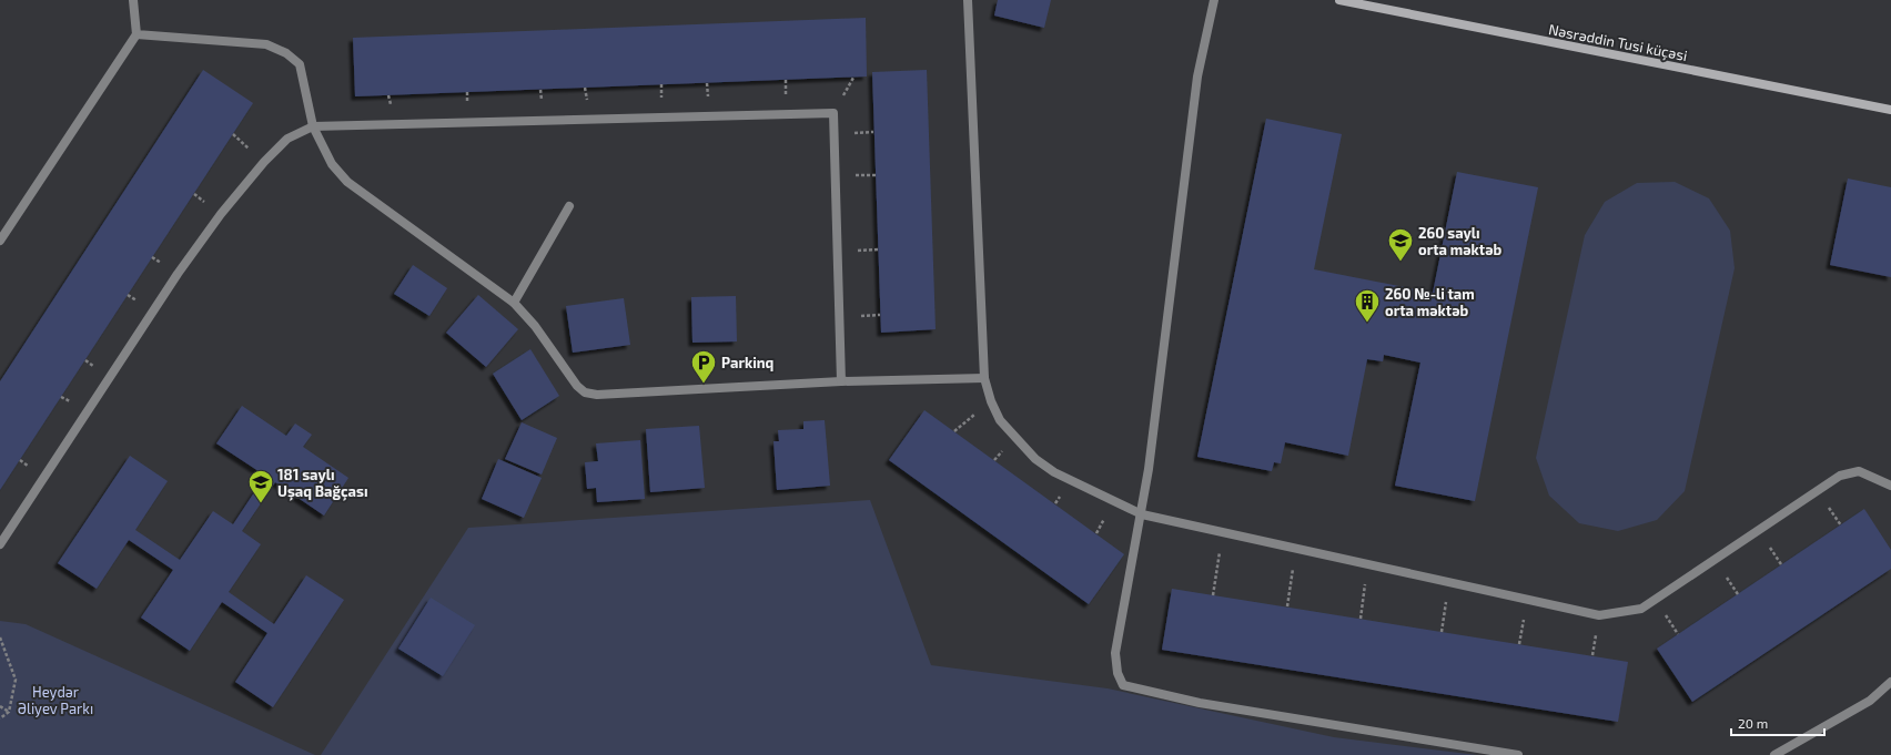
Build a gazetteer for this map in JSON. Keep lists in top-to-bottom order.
{
  "streets": {
    "main road": ["Nəsrəddin Tusi küçəsi"]
  },
  "parks": ["Heydər Əliyev Parkı"],
  "places": {
    "school or university": ["260 saylı orta məktəb", "181 saylı Uşaq Bağçası"],
    "building": ["260 №-li tam orta məktəb"],
    "parking": ["Parkinq"]
  },
  "scale_bar": "20 m"
}
